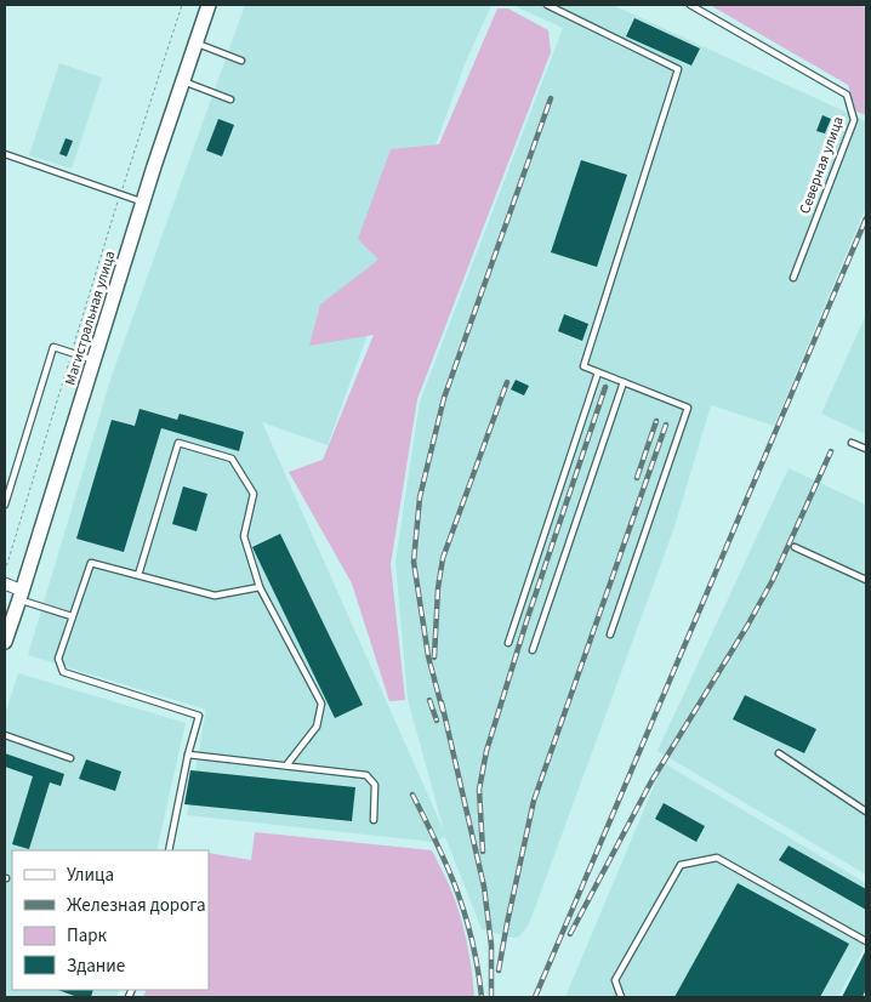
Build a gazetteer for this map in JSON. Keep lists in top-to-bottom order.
{
  "streets": {
    "street": ["Магистральная улица"],
    "lane": ["Северная улица"]
  },
  "legend": [
    "Улица",
    "Железная дорога",
    "Парк",
    "Здание"
  ]
}
